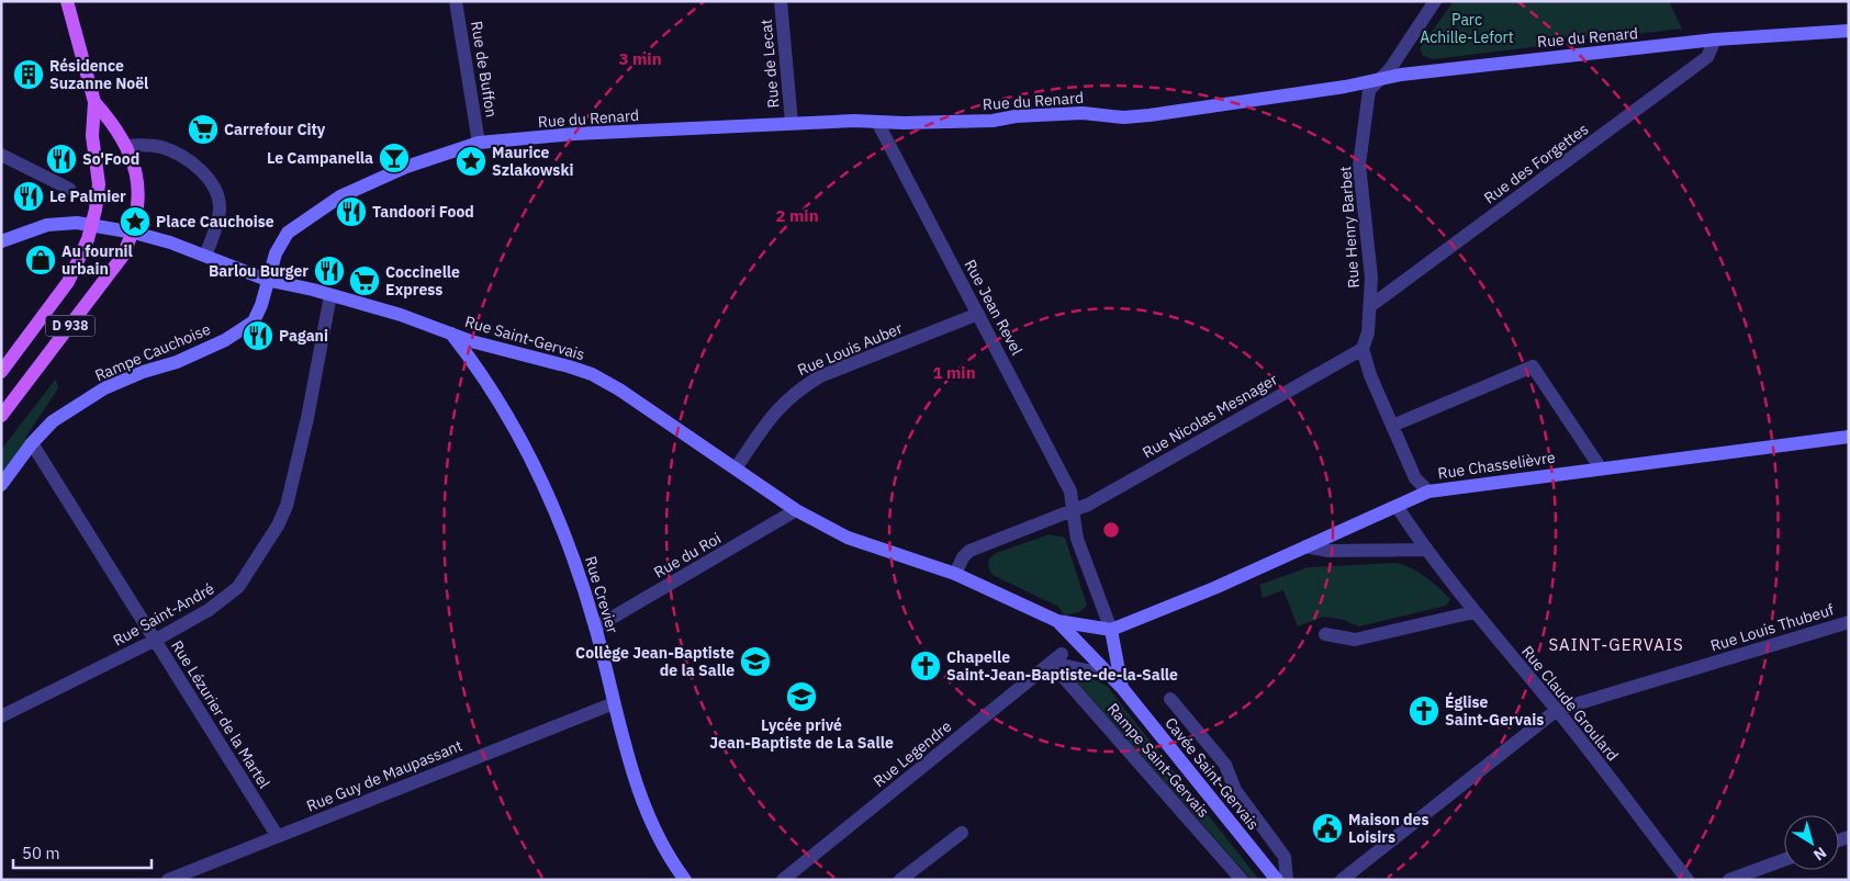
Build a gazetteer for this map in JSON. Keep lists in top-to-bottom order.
{
  "streets": {
    "main road": ["D 938"],
    "street": [
      "Rue du Renard",
      "Rue de Lecat",
      "Rue de Buffon",
      "Rue des Forgettes",
      "Rue Henry Barbet",
      "Rue Jean Revel",
      "Rue Saint-Gervais",
      "Rue Louis Auber",
      "Rampe Cauchoise",
      "Rue Nicolas Mesnager",
      "Rue Chasselièvre",
      "Rue du Roi",
      "Rue Crevier",
      "Rue Saint-André",
      "Rue Louis Thubeuf",
      "Rue Claude Groulard",
      "Rue Lézurier de la Martel",
      "Rue Legendre",
      "Rampe Saint-Gervais",
      "Cavée Saint-Gervais",
      "Rue Guy de Maupassant"
    ]
  },
  "crossings": [
    ["Rue du Renard", "Rue de Lecat"],
    ["Rue du Renard", "Rue de Buffon"],
    ["Rue du Renard", "Rue des Forgettes"],
    ["Rue du Renard", "Rue Henry Barbet"],
    ["Rue du Renard", "Rue Jean Revel"],
    ["Rue du Renard", "Rue Saint-Gervais"],
    ["Rue du Renard", "Rampe Cauchoise"],
    ["Rue des Forgettes", "Rue Henry Barbet"],
    ["Rue Henry Barbet", "Rue Nicolas Mesnager"],
    ["Rue Henry Barbet", "Rue Chasselièvre"],
    ["Rue Jean Revel", "Rue Louis Auber"],
    ["Rue Jean Revel", "Rue Nicolas Mesnager"],
    ["Rue Jean Revel", "Rue Chasselièvre"],
    ["Rue Jean Revel", "Cavée Saint-Gervais"],
    ["D 938", "Rue Saint-Gervais"],
    ["Rue Saint-Gervais", "Rue Louis Auber"],
    ["Rue Saint-Gervais", "Rampe Cauchoise"],
    ["Rue Saint-Gervais", "Rue Nicolas Mesnager"],
    ["Rue Saint-Gervais", "Rue du Roi"],
    ["Rue Saint-Gervais", "Rue Crevier"],
    ["Rue Saint-Gervais", "Rue Saint-André"],
    ["Rue Saint-Gervais", "Cavée Saint-Gervais"],
    ["Rampe Cauchoise", "Rue Lézurier de la Martel"],
    ["Rue Chasselièvre", "Rue Claude Groulard"],
    ["Rue Chasselièvre", "Cavée Saint-Gervais"],
    ["Rue du Roi", "Rue Crevier"],
    ["Rue Crevier", "Rue Guy de Maupassant"],
    ["Rue Saint-André", "Rue Lézurier de la Martel"],
    ["Rue Louis Thubeuf", "Rue Claude Groulard"],
    ["Rue Lézurier de la Martel", "Rue Guy de Maupassant"],
    ["Rue Legendre", "Rampe Saint-Gervais"]
  ],
  "districts": ["SAINT-GERVAIS"],
  "parks": ["Parc Achille-Lefort"],
  "places": {
    "building": ["Résidence Suzanne Noël"],
    "supermarket": ["Carrefour City", "Coccinelle Express"],
    "bar": ["Le Campanella"],
    "restaurant": [
      "So'Food",
      "Le Palmier",
      "Tandoori Food",
      "Barlou Burger",
      "Pagani"
    ],
    "place": ["Maurice Szlakowski", "Place Cauchoise"],
    "shop": ["Au fournil urbain"],
    "school or university": ["Collège Jean-Baptiste de la Salle", "Lycée privé Jean-Baptiste de La Salle"],
    "church": ["Chapelle Saint-Jean-Baptiste-de-la-Salle", "Église Saint-Gervais"],
    "public building": ["Maison des Loisirs"]
  },
  "scale_bar": "50 m",
  "north": "bottom right",
  "rings": ["3 min", "2 min", "1 min"]
}
